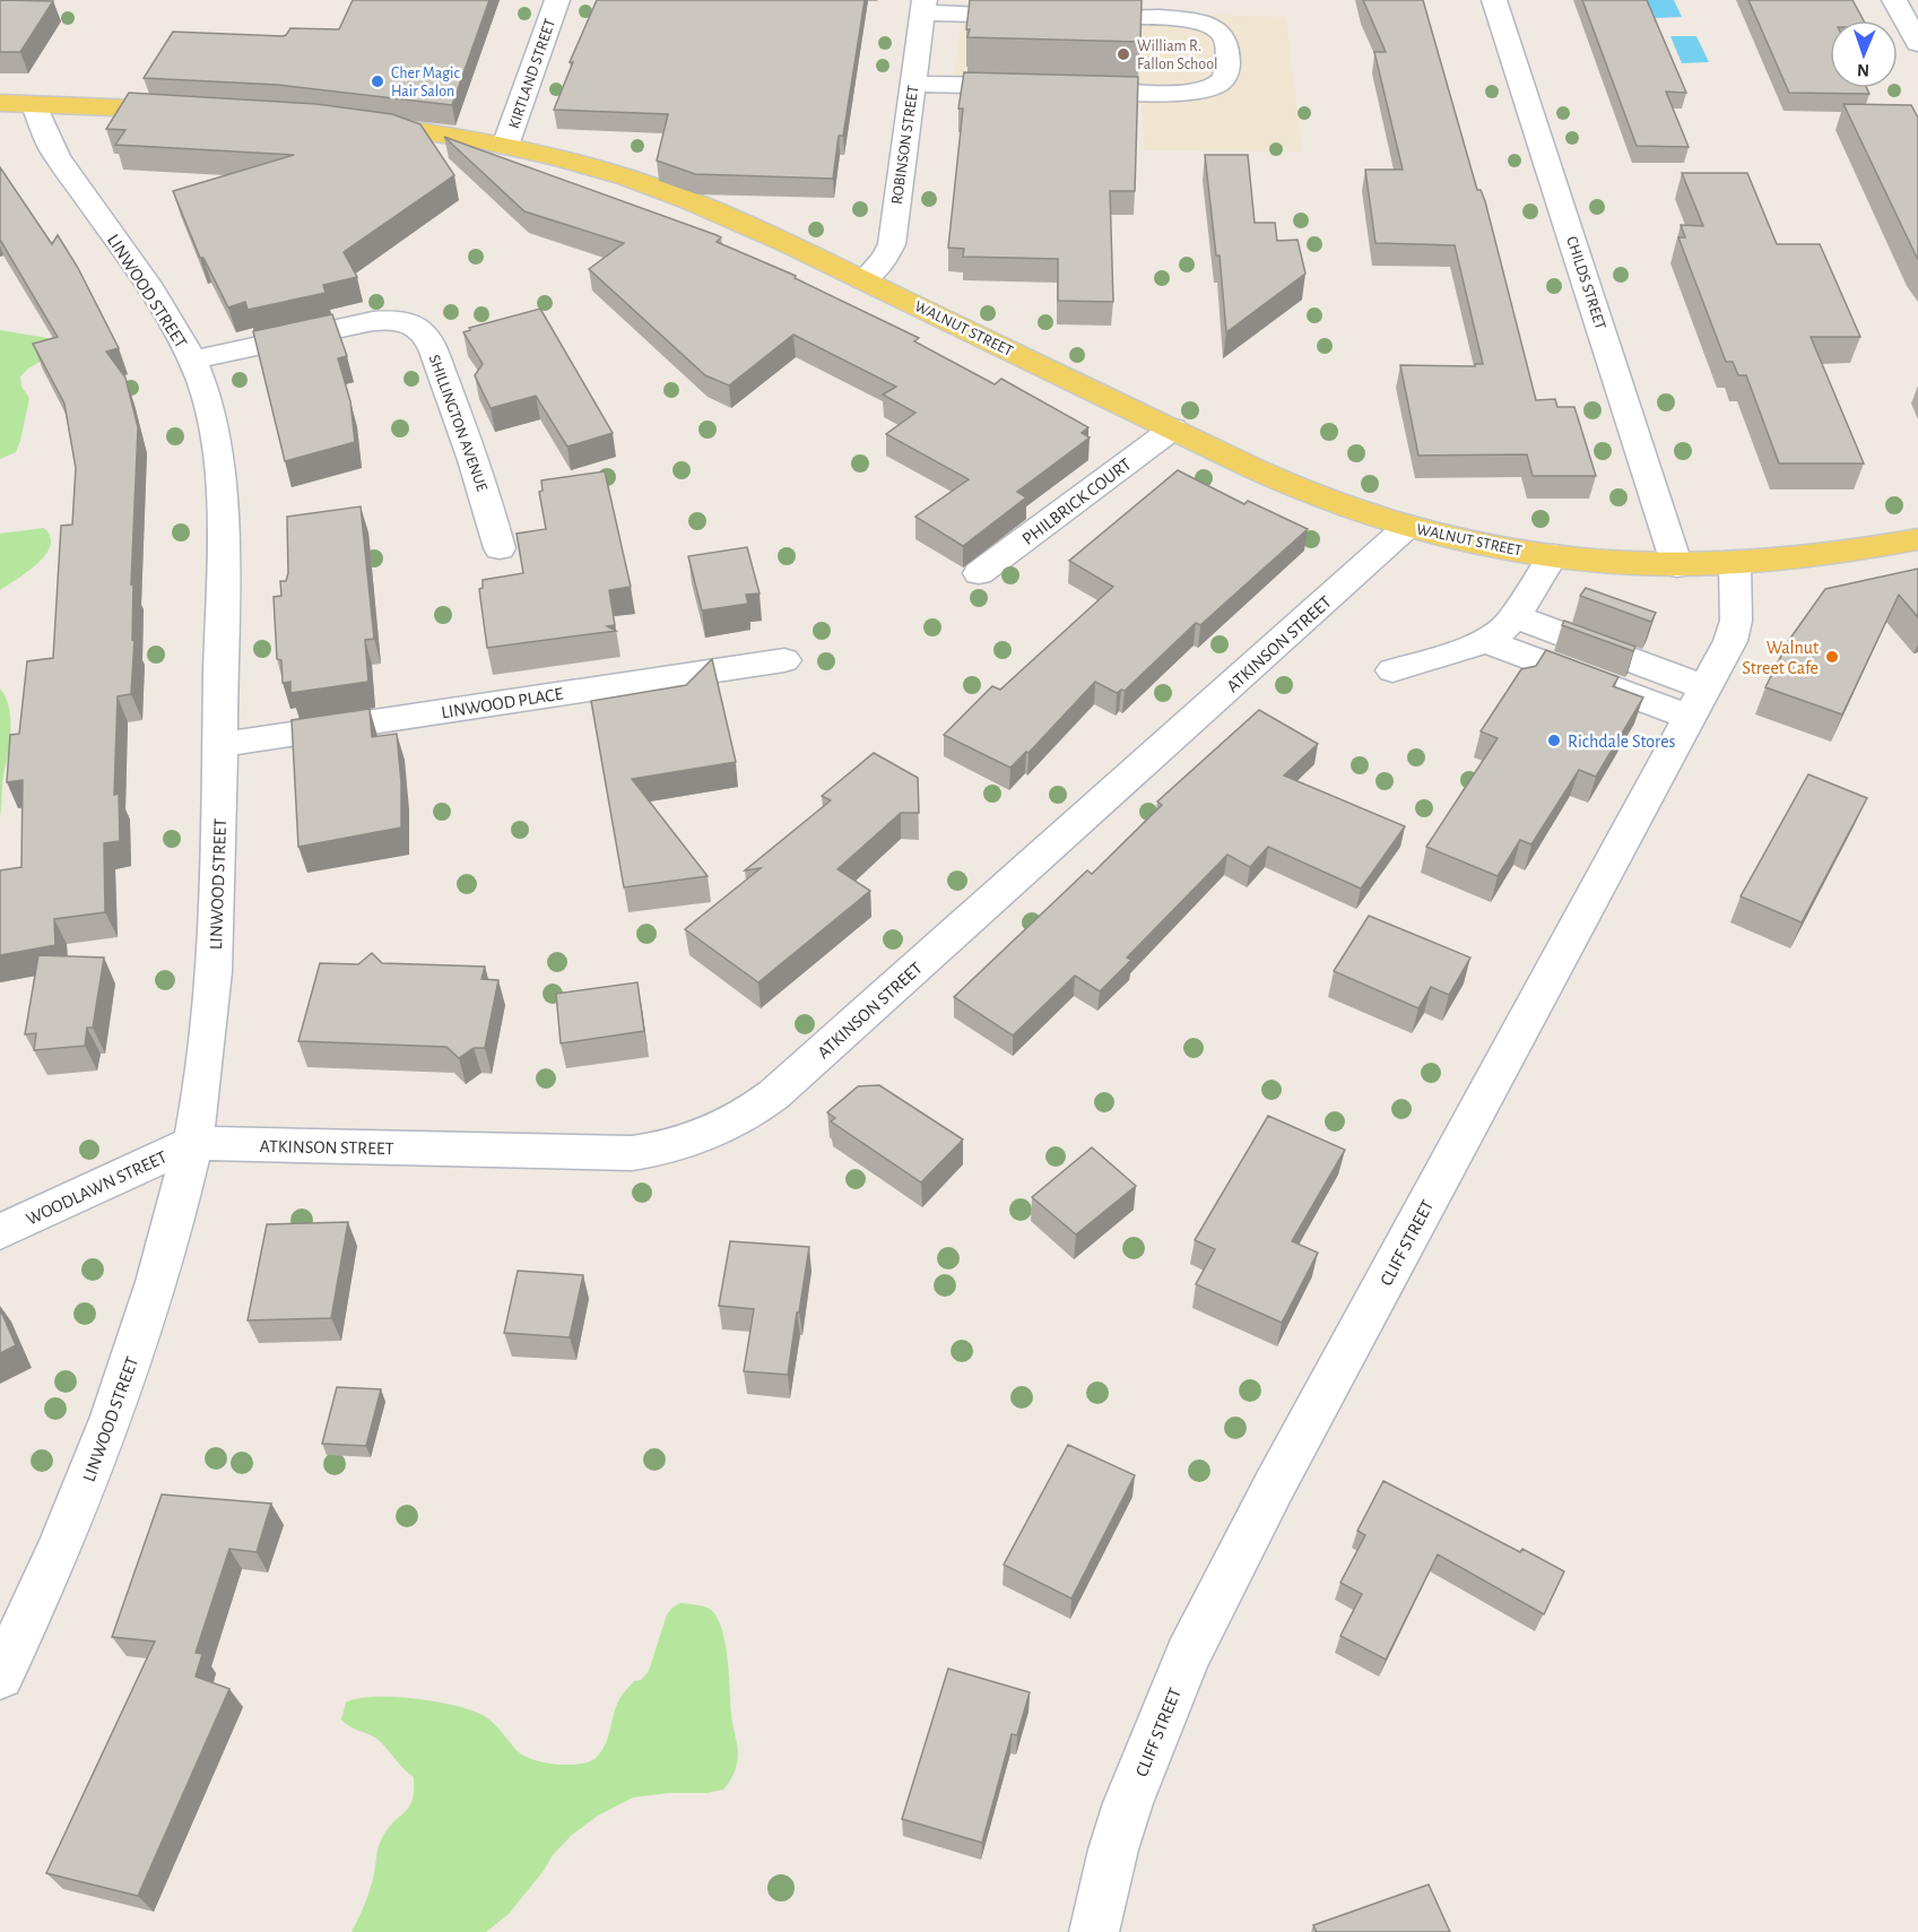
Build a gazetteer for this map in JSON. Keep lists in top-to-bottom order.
{
  "streets": {
    "main road": ["WALNUT STREET"],
    "street": [
      "KIRTLAND STREET",
      "ROBINSON STREET",
      "CHILDS STREET",
      "LINWOOD STREET",
      "SHILLINGTON AVENUE",
      "PHILBRICK COURT",
      "ATKINSON STREET",
      "LINWOOD PLACE",
      "WOODLAWN STREET",
      "CLIFF STREET"
    ]
  },
  "crossings": [
    ["KIRTLAND STREET", "WALNUT STREET"],
    ["ROBINSON STREET", "WALNUT STREET"],
    ["CHILDS STREET", "WALNUT STREET"],
    ["LINWOOD STREET", "SHILLINGTON AVENUE"],
    ["LINWOOD STREET", "ATKINSON STREET"],
    ["LINWOOD STREET", "LINWOOD PLACE"],
    ["LINWOOD STREET", "WOODLAWN STREET"],
    ["WALNUT STREET", "PHILBRICK COURT"],
    ["WALNUT STREET", "ATKINSON STREET"],
    ["WALNUT STREET", "CLIFF STREET"],
    ["ATKINSON STREET", "WOODLAWN STREET"]
  ],
  "places": [
    "William R. Fallon School",
    "Cher Magic Hair Salon",
    "Walnut Street Cafe",
    "Richdale Stores"
  ],
  "north": "bottom"
}
